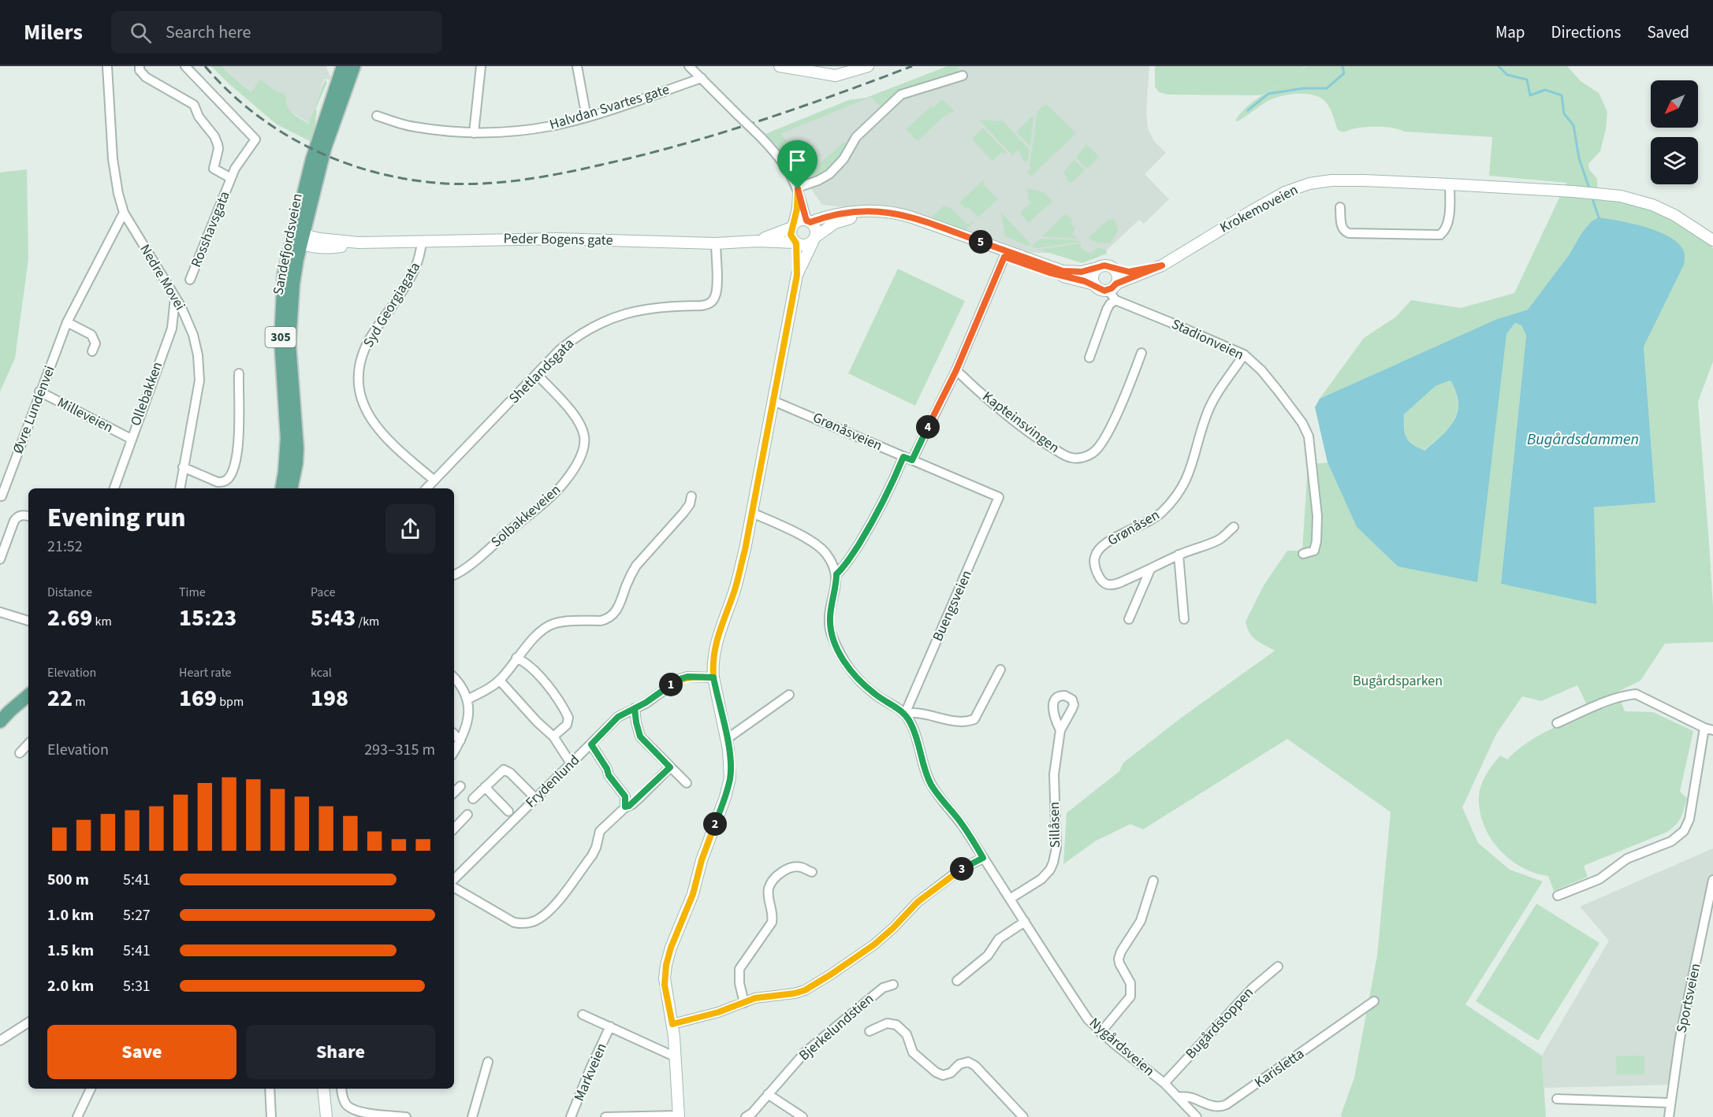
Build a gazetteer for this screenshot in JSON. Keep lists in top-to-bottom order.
{
  "streets": {
    "main road": [
      "Krokemoveien",
      "Peder Bogens gate",
      "Sandefjordsveien",
      "305"
    ],
    "street": [
      "Halvdan Svartes gate",
      "Rosshavsgata",
      "Nedre Movei",
      "Syd Georgiagata",
      "Stadionveien",
      "Shetlandsgata",
      "Ollebakken",
      "Øvre Lundenvei",
      "Milleveien",
      "Kapteinsvingen",
      "Grønåsveien",
      "Solbakkeveien",
      "Grønåsen",
      "Buengsveien",
      "Frydenlund",
      "Sillåsen",
      "Sportsveien",
      "Bugårdstoppen",
      "Bjerkelundstien",
      "Nygårdsveien",
      "Karisletta",
      "Markveien"
    ]
  },
  "crossings": [
    ["Krokemoveien", "Peder Bogens gate"],
    ["Peder Bogens gate", "Sandefjordsveien"],
    ["Peder Bogens gate", "Syd Georgiagata"],
    ["Peder Bogens gate", "Shetlandsgata"],
    ["Nedre Movei", "Ollebakken"],
    ["Nedre Movei", "Øvre Lundenvei"],
    ["Syd Georgiagata", "Shetlandsgata"],
    ["Stadionveien", "Grønåsen"],
    ["Shetlandsgata", "Solbakkeveien"],
    ["Ollebakken", "Milleveien"],
    ["Øvre Lundenvei", "Milleveien"],
    ["Grønåsveien", "Buengsveien"],
    ["Buengsveien", "Nygårdsveien"],
    ["Sillåsen", "Nygårdsveien"],
    ["Bugårdstoppen", "Nygårdsveien"],
    ["Nygårdsveien", "Karisletta"]
  ],
  "water": ["Bugårdsdammen"],
  "parks": ["Bugårdsparken"],
  "north": "bottom left",
  "page": {
    "header": "Milers",
    "search": "Search here",
    "nav": ["Map", "Directions", "Saved"],
    "pins": [
      "5",
      "4",
      "1",
      "2",
      "3"
    ],
    "heading": ["Evening run", "21:52"],
    "stats": [
      ["Distance", "2.69 km"],
      ["Time", "15:23"],
      ["Pace", "5:43 /km"],
      ["Elevation", "22 m"],
      ["Heart rate", "169 bpm"],
      ["kcal", "198"]
    ],
    "chart": ["Elevation", "293–315 m"],
    "list": [
      {
        "name": "500 m",
        "note": "5:41"
      },
      {
        "name": "1.0 km",
        "note": "5:27"
      },
      {
        "name": "1.5 km",
        "note": "5:41"
      },
      {
        "name": "2.0 km",
        "note": "5:31"
      }
    ],
    "buttons": ["Save", "Share"]
  }
}
